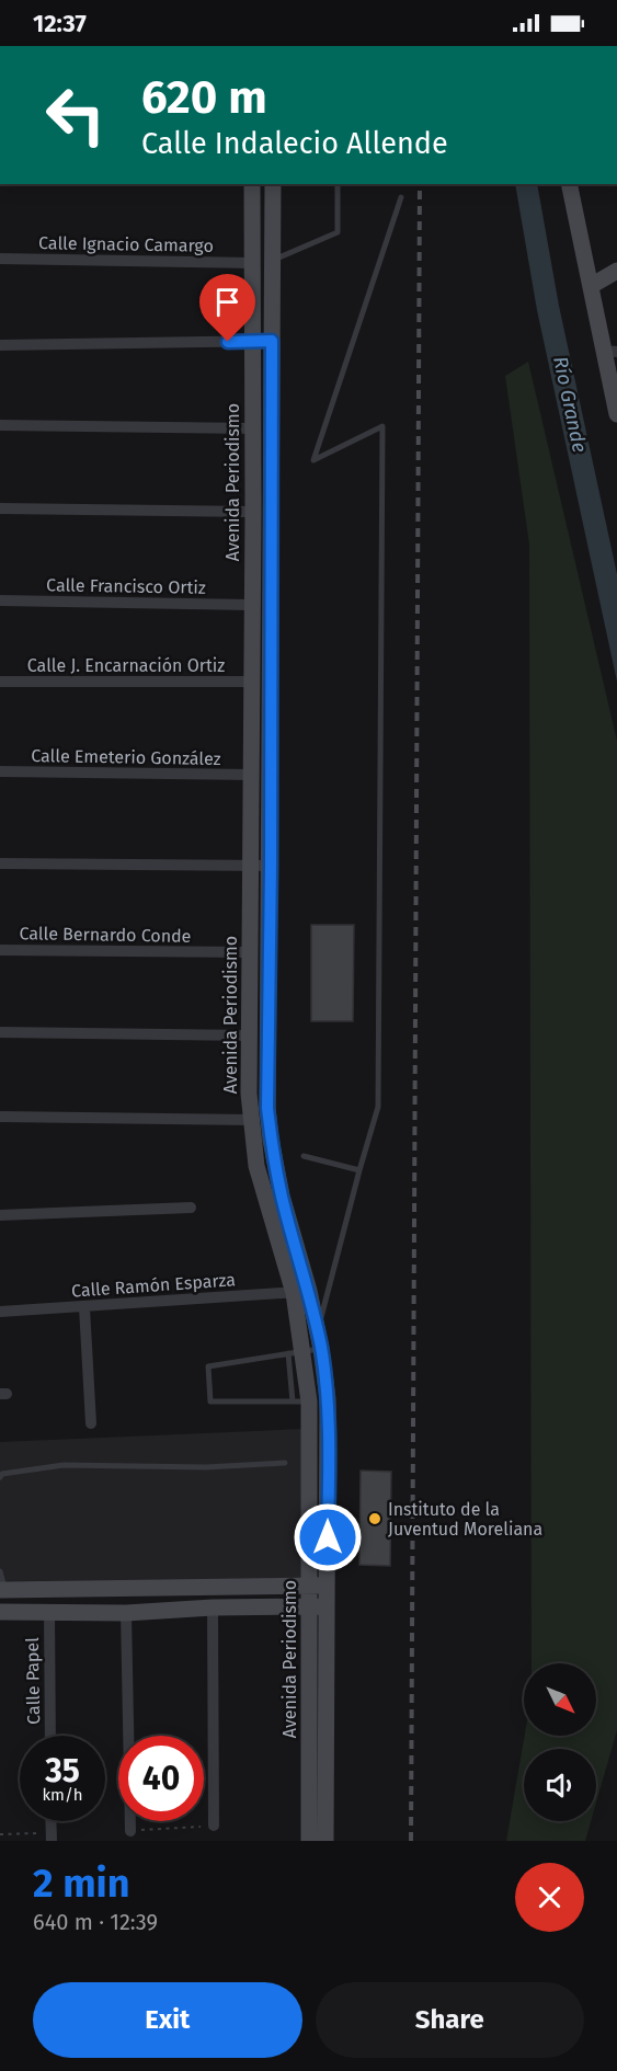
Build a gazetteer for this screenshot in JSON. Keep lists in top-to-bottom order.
{
  "streets": {
    "street": [
      "Calle Ignacio Camargo",
      "Avenida Periodismo",
      "Calle Francisco Ortiz",
      "Calle J. Encarnación Ortiz",
      "Calle Emeterio González",
      "Calle Bernardo Conde",
      "Calle Ramón Esparza",
      "Calle Papel"
    ]
  },
  "crossings": [
    ["Calle Ignacio Camargo", "Avenida Periodismo"],
    ["Avenida Periodismo", "Calle Francisco Ortiz"],
    ["Avenida Periodismo", "Calle J. Encarnación Ortiz"],
    ["Avenida Periodismo", "Calle Emeterio González"],
    ["Avenida Periodismo", "Calle Bernardo Conde"],
    ["Avenida Periodismo", "Calle Ramón Esparza"]
  ],
  "water": ["Río Grande"],
  "places": ["Instituto de la Juventud Moreliana"],
  "north": "bottom right",
  "page": {
    "status": "12:37",
    "turn": ["620 m", "Calle Indalecio Allende"],
    "speed": "35 km/h",
    "limit": "40",
    "heading": ["2 min", "640 m · 12:39"],
    "buttons": ["Exit", "Share"]
  }
}
